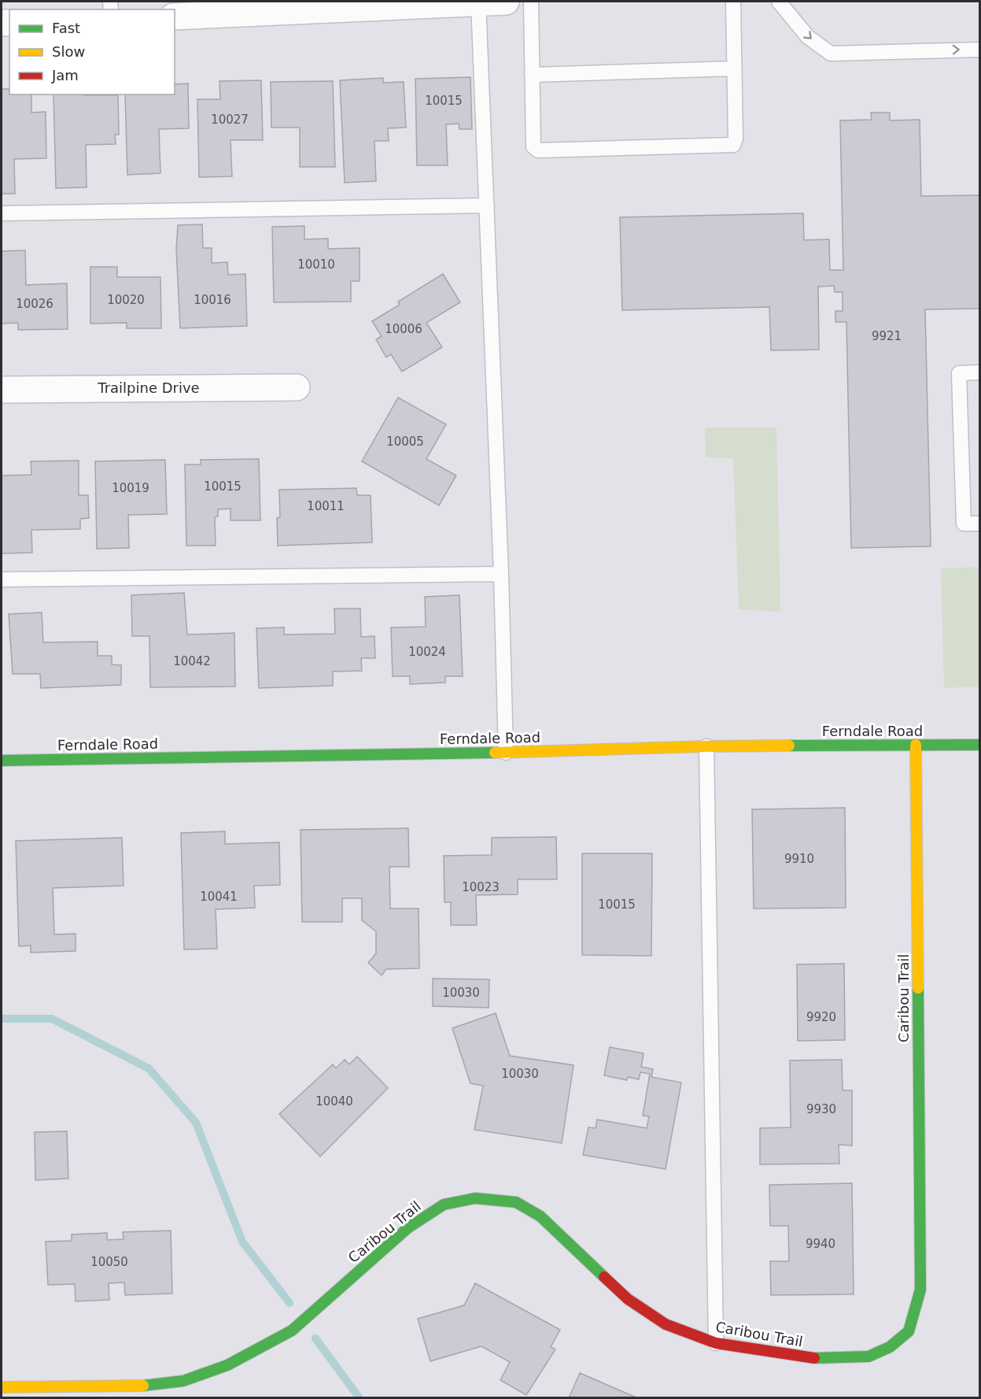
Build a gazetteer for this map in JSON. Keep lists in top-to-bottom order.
{
  "streets": {
    "street": ["Trailpine Drive", "Ferndale Road", "Caribou Trail"]
  },
  "crossings": [
    ["Ferndale Road", "Caribou Trail"]
  ],
  "house_numbers": [
    "10015",
    "10027",
    "10010",
    "10020",
    "10016",
    "10026",
    "10006",
    "9921",
    "10005",
    "10015",
    "10019",
    "10011",
    "10024",
    "10042",
    "9910",
    "10023",
    "10041",
    "10015",
    "10030",
    "9920",
    "10030",
    "10040",
    "9930",
    "9940",
    "10050"
  ],
  "legend": ["Fast", "Slow", "Jam"]
}
